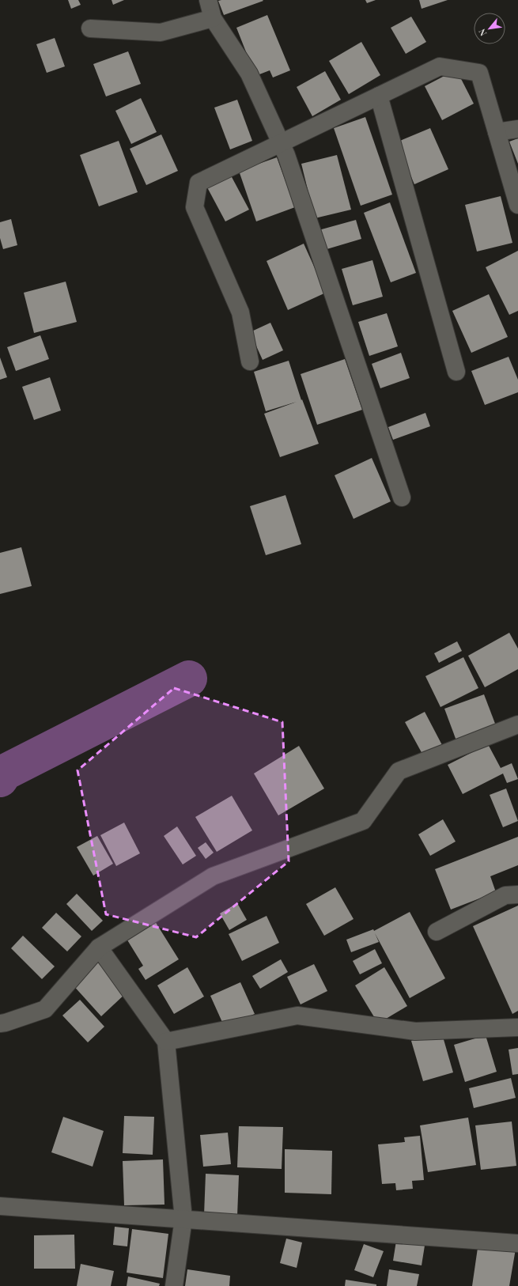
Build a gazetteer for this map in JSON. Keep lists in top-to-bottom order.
{
  "north": "bottom left"
}
